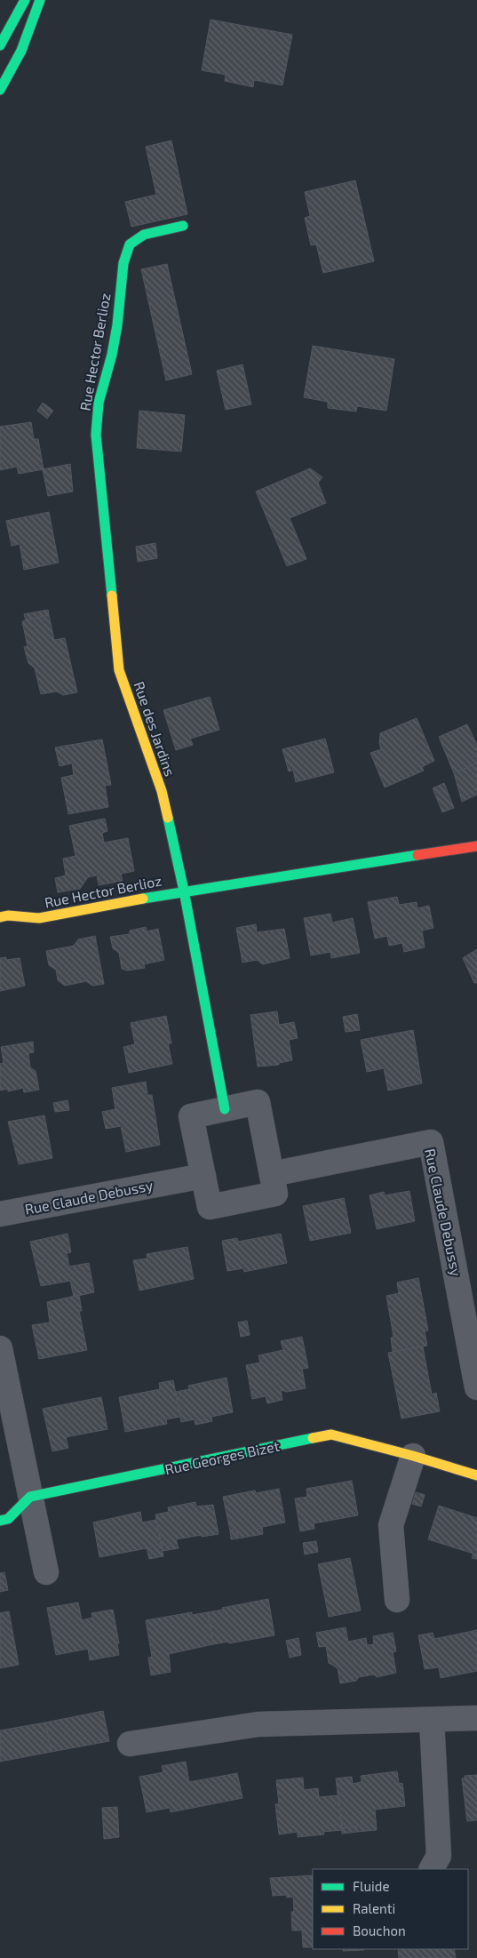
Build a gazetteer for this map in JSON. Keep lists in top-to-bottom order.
{
  "streets": {
    "street": [
      "Rue Hector Berlioz",
      "Rue des Jardins",
      "Rue Claude Debussy",
      "Rue Georges Bizet"
    ]
  },
  "crossings": [
    ["Rue Hector Berlioz", "Rue des Jardins"]
  ],
  "legend": ["Fluide", "Ralenti", "Bouchon"]
}
